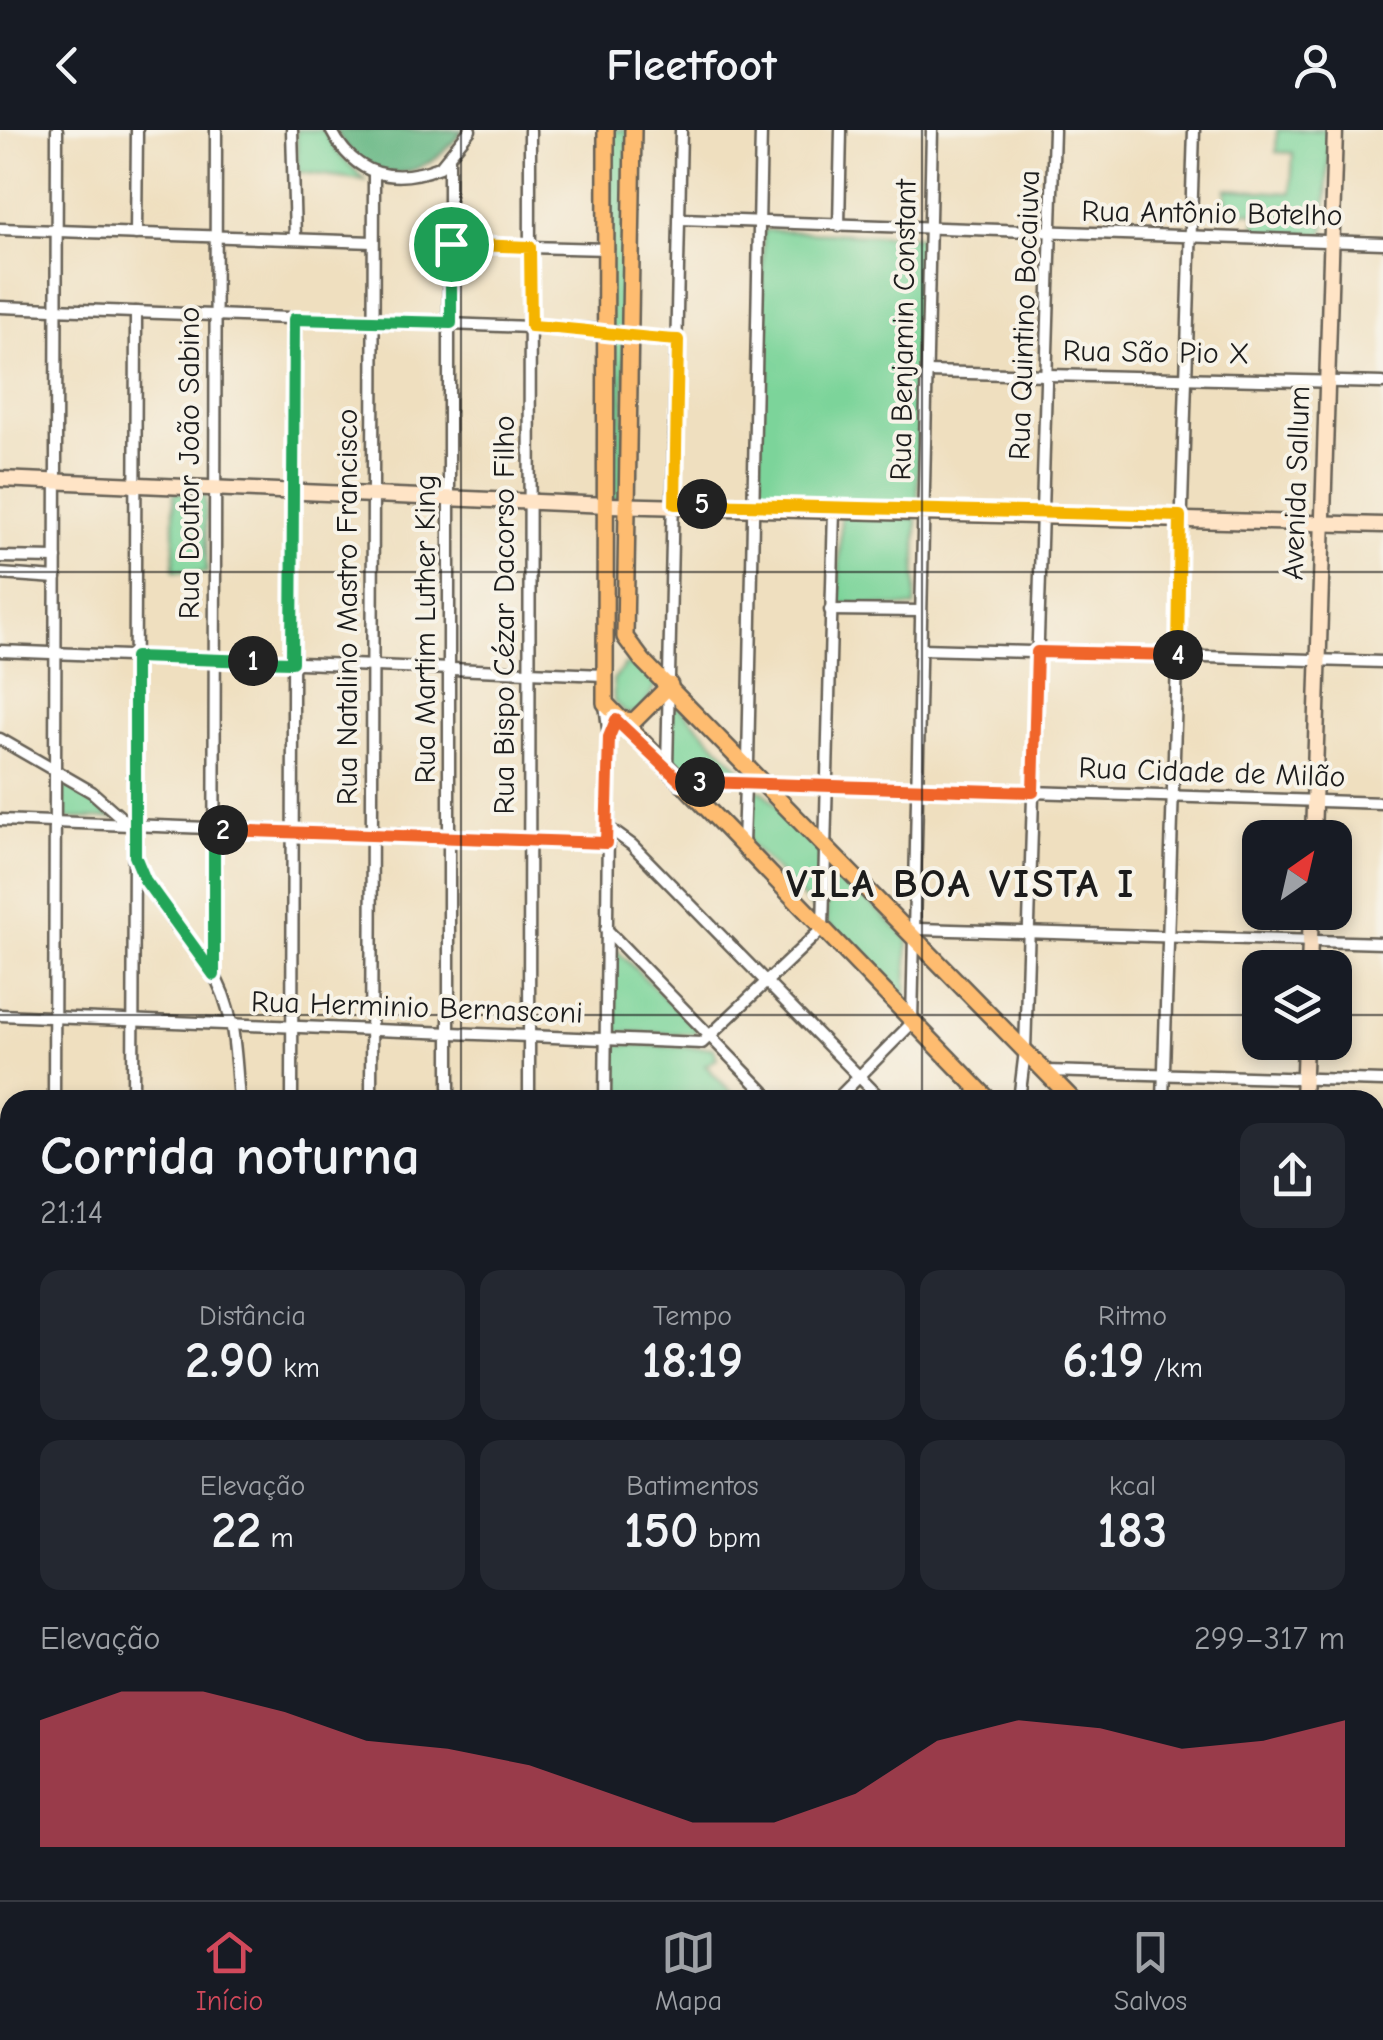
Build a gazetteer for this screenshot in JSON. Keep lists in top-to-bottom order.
{
  "streets": {
    "street": [
      "Rua Antônio Botelho",
      "Rua Quintino Bocaiuva",
      "Rua Benjamin Constant",
      "Rua São Pio X",
      "Rua Doutor João Sabino",
      "Avenida Sallum",
      "Rua Natalino Mastro Francisco",
      "Rua Bispo Cézar Dacorso Filho",
      "Rua Martim Luther King",
      "Rua Cidade de Milão",
      "Rua Herminio Bernasconi"
    ]
  },
  "crossings": [
    ["Rua Antônio Botelho", "Rua Quintino Bocaiuva"],
    ["Rua Antônio Botelho", "Rua Benjamin Constant"],
    ["Rua Antônio Botelho", "Avenida Sallum"],
    ["Rua Quintino Bocaiuva", "Rua São Pio X"],
    ["Rua Quintino Bocaiuva", "Rua Cidade de Milão"],
    ["Rua Benjamin Constant", "Rua São Pio X"],
    ["Rua Benjamin Constant", "Rua Cidade de Milão"],
    ["Rua São Pio X", "Avenida Sallum"],
    ["Avenida Sallum", "Rua Cidade de Milão"],
    ["Rua Natalino Mastro Francisco", "Rua Herminio Bernasconi"],
    ["Rua Bispo Cézar Dacorso Filho", "Rua Herminio Bernasconi"],
    ["Rua Martim Luther King", "Rua Herminio Bernasconi"]
  ],
  "districts": ["VILA BOA VISTA I"],
  "north": "top right",
  "page": {
    "header": "Fleetfoot",
    "pins": [
      "5",
      "4",
      "1",
      "3",
      "2"
    ],
    "heading": ["Corrida noturna", "21:14"],
    "stats": [
      ["Distância", "2.90 km"],
      ["Tempo", "18:19"],
      ["Ritmo", "6:19 /km"],
      ["Elevação", "22 m"],
      ["Batimentos", "150 bpm"],
      ["kcal", "183"]
    ],
    "chart": ["Elevação", "299–317 m"],
    "tabs": ["Início", "Mapa", "Salvos"]
  }
}
